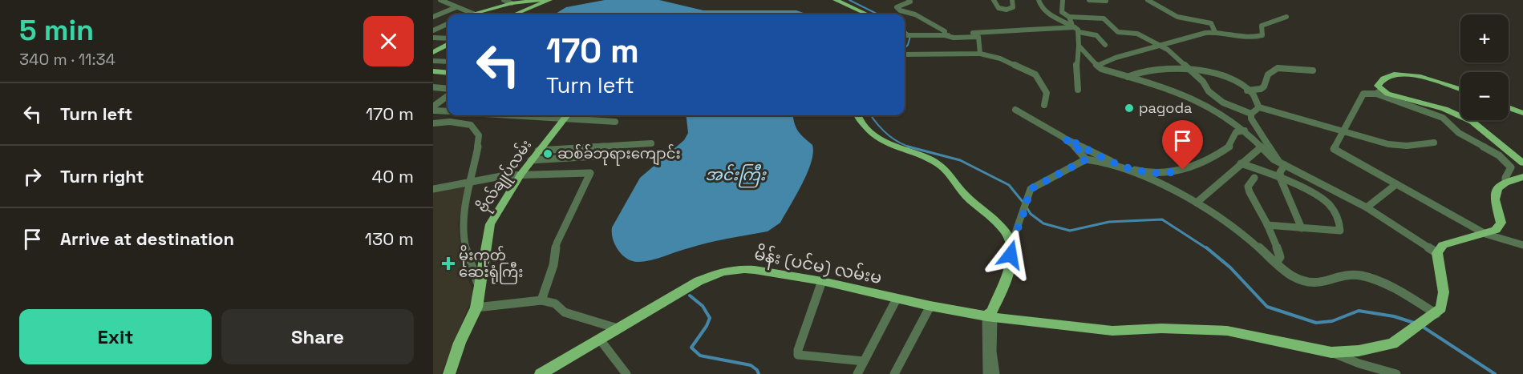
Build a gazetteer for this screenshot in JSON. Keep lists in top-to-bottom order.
{
  "streets": {
    "main road": ["ဗိုလ်‌ချုပ်‌လမ်း", "မိန်း (ပင်မ) လမ်းမ"]
  },
  "water": ["အင်းကြီး"],
  "places": {
    "other": ["pagoda", "ဆစ်ခ်ဘုရားကျောင်း"],
    "health": ["မိုးကုတ်‌ ‌ဆေးရုံကြီး"]
  },
  "page": {
    "heading": ["5 min", "340 m · 11:34"],
    "map_buttons": ["+", "−"],
    "turn": ["170 m", "Turn left"],
    "list": [
      {
        "name": "Turn left",
        "value": "170 m"
      },
      {
        "name": "Turn right",
        "value": "40 m"
      },
      {
        "name": "Arrive at destination",
        "value": "130 m"
      }
    ],
    "buttons": ["Exit", "Share"]
  }
}
